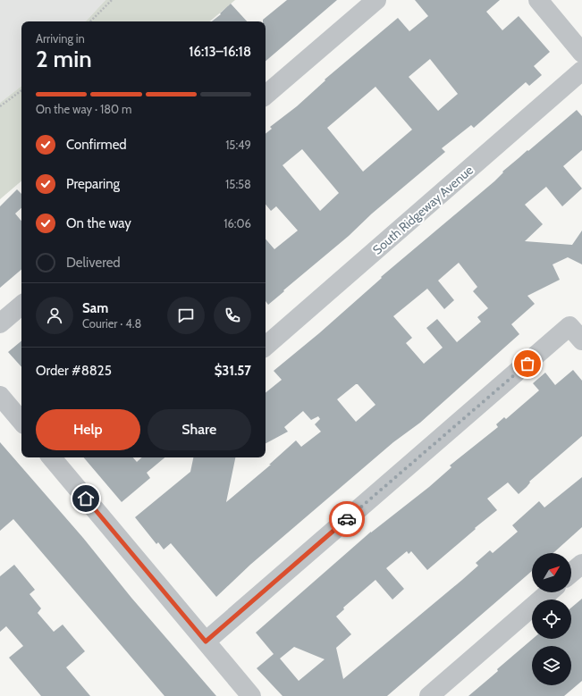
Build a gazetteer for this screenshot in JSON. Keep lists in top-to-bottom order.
{
  "streets": {
    "street": ["South Ridgeway Avenue"]
  },
  "north": "top right",
  "page": {
    "heading": ["2 min", "Arriving in", "16:13–16:18"],
    "panel": [
      "Sam",
      "Courier · 4.8",
      "Order #8825",
      "$31.57"
    ],
    "bar": "On the way · 180 m",
    "list": [
      ["Confirmed", "15:49"],
      ["Preparing", "15:58"],
      ["On the way", "16:06"],
      "Delivered"
    ],
    "buttons": ["Help", "Share"]
  }
}
